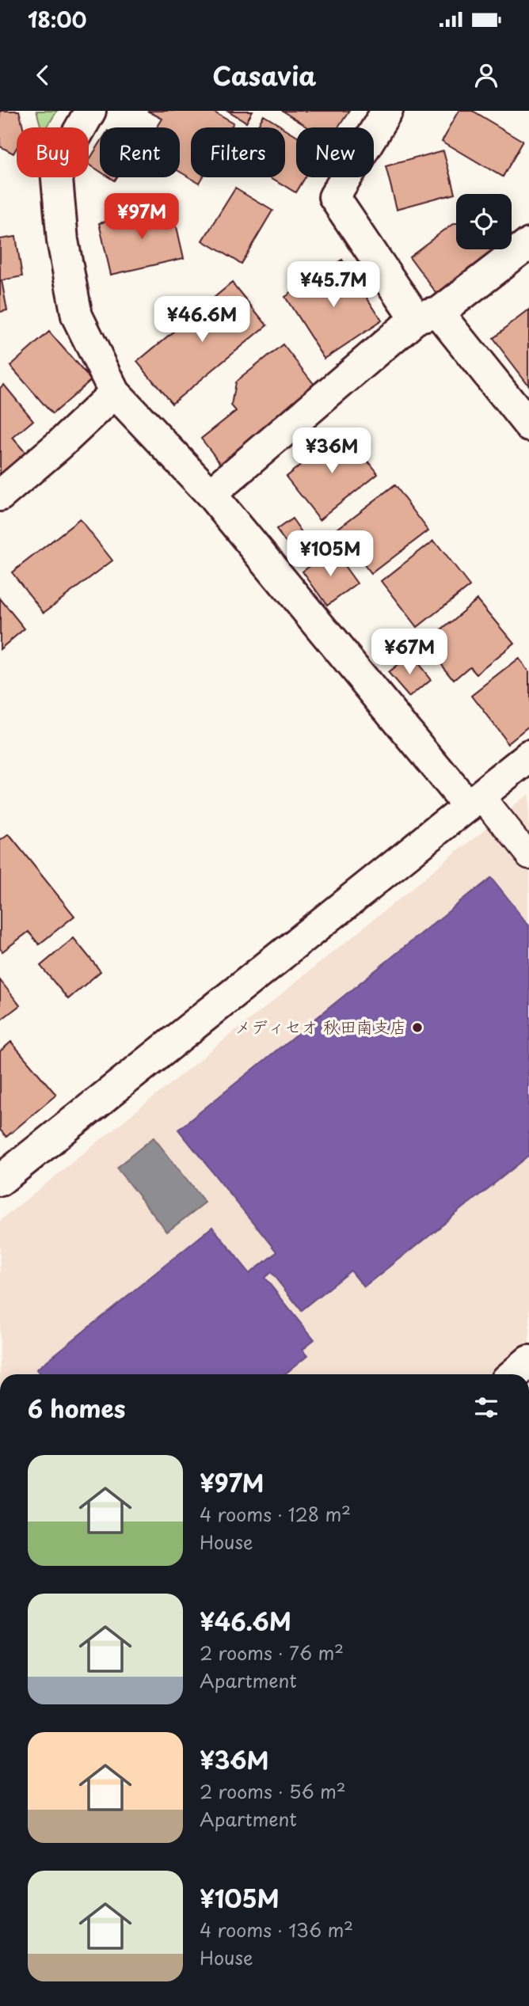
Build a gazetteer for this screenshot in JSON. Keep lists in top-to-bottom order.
{
  "places": ["メディセオ 秋田南支店"],
  "page": {
    "status": "18:00",
    "header": "Casavia",
    "chip": [
      "Buy",
      "Rent",
      "Filters",
      "New"
    ],
    "price": [
      "¥97M",
      "¥45.7M",
      "¥46.6M",
      "¥36M",
      "¥105M",
      "¥67M"
    ],
    "heading": "6 homes",
    "list": [
      {
        "name": "¥97M",
        "note": "4 rooms · 128 m² · House"
      },
      {
        "name": "¥46.6M",
        "note": "2 rooms · 76 m² · Apartment"
      },
      {
        "name": "¥36M",
        "note": "2 rooms · 56 m² · Apartment"
      },
      {
        "name": "¥105M",
        "note": "4 rooms · 136 m² · House"
      }
    ]
  }
}
